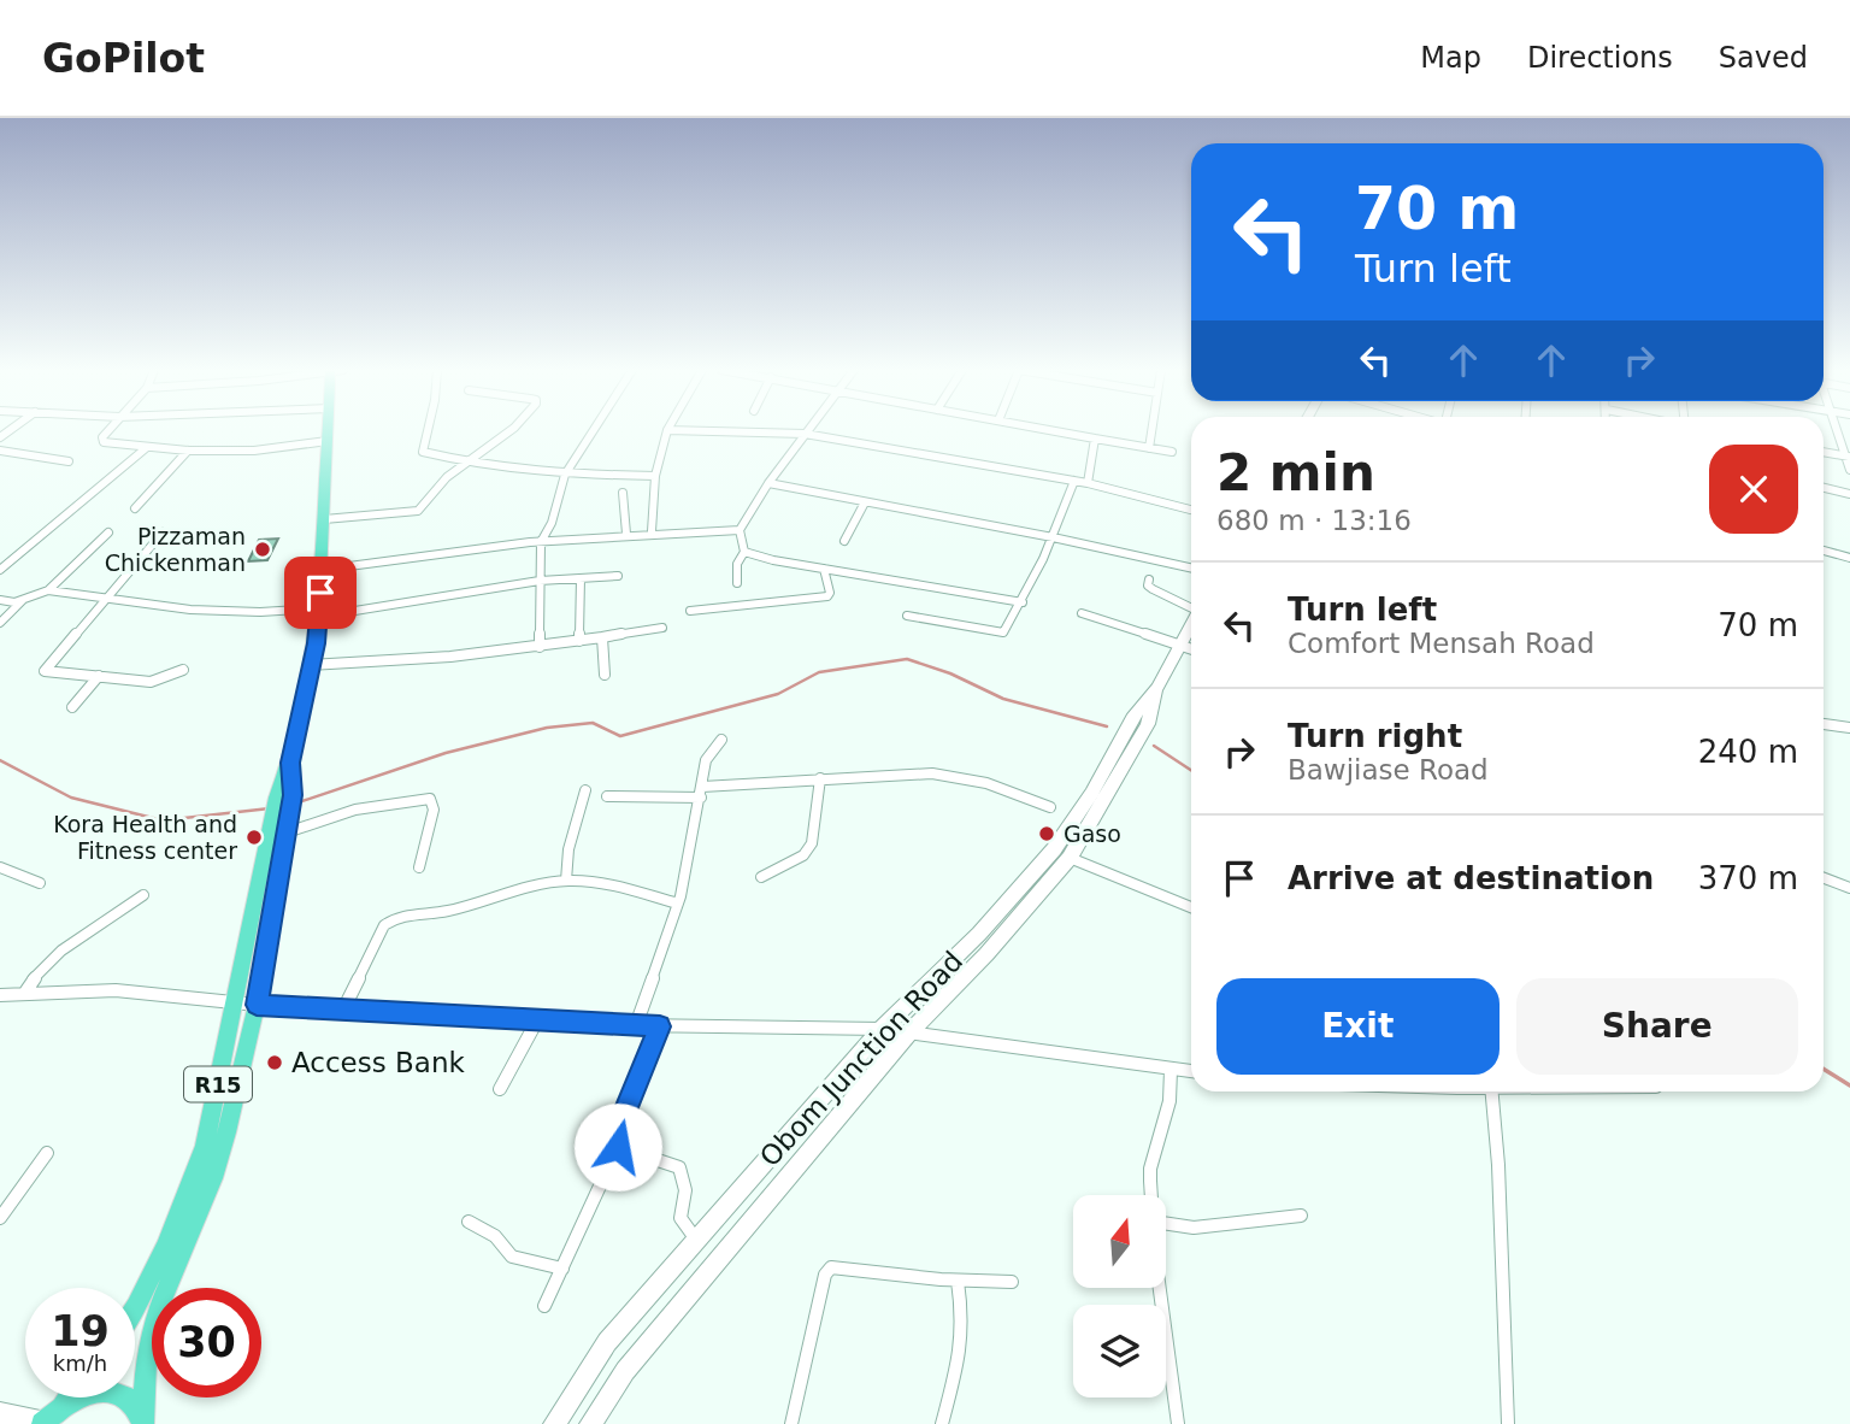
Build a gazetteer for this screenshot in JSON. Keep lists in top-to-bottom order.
{
  "streets": {
    "main road": ["Obom Junction Road", "R15"]
  },
  "places": [
    "Pizzaman Chickenman",
    "Gaso",
    "Kora Health and Fitness center",
    "Access Bank"
  ],
  "north": "top",
  "page": {
    "header": "GoPilot",
    "nav": ["Map", "Directions", "Saved"],
    "turn": ["70 m", "Turn left"],
    "heading": ["2 min", "680 m · 13:16"],
    "list": [
      {
        "name": "Turn left",
        "note": "Comfort Mensah Road",
        "value": "70 m"
      },
      {
        "name": "Turn right",
        "note": "Bawjiase Road",
        "value": "240 m"
      },
      {
        "name": "Arrive at destination",
        "value": "370 m"
      }
    ],
    "buttons": ["Exit", "Share"],
    "speed": "19 km/h",
    "limit": "30"
  }
}
